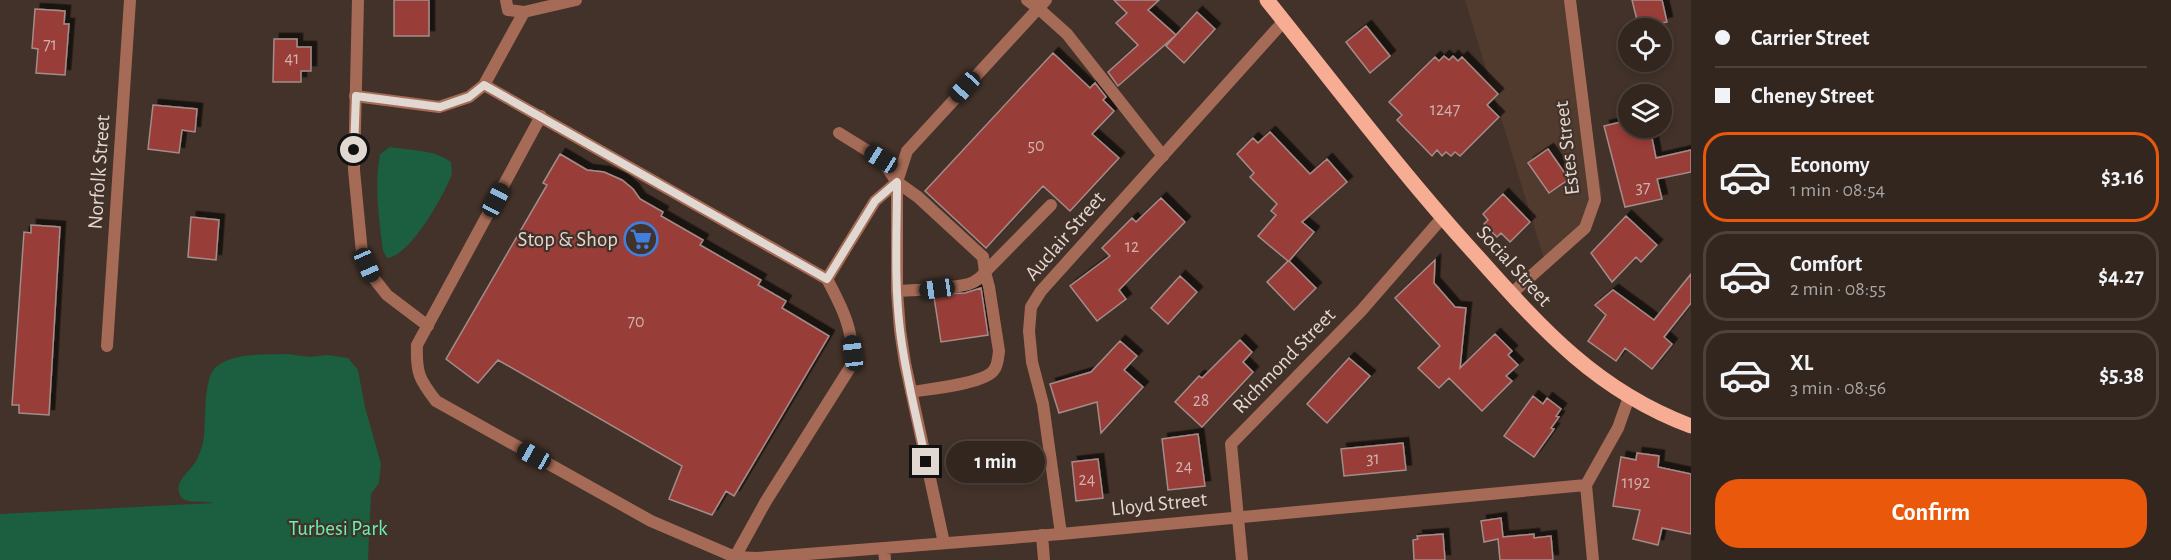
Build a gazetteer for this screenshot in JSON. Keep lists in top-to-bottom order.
{
  "streets": {
    "main road": ["Social Street"],
    "street": [
      "Estes Street",
      "Norfolk Street",
      "Auclair Street",
      "Richmond Street",
      "Lloyd Street"
    ]
  },
  "crossings": [
    ["Estes Street", "Social Street"],
    ["Auclair Street", "Social Street"],
    ["Auclair Street", "Lloyd Street"],
    ["Social Street", "Richmond Street"],
    ["Richmond Street", "Lloyd Street"]
  ],
  "parks": ["Turbesi Park"],
  "places": {
    "supermarket": ["Stop & Shop"]
  },
  "house_numbers": [
    "71",
    "41",
    "1247",
    "50",
    "37",
    "12",
    "70",
    "28",
    "31",
    "24",
    "24",
    "1192"
  ],
  "page": {
    "banner": ["Carrier Street", "Cheney Street"],
    "list": [
      {
        "name": "Economy",
        "note": "1 min · 08:54",
        "value": "$3.16"
      },
      {
        "name": "Comfort",
        "note": "2 min · 08:55",
        "value": "$4.27"
      },
      {
        "name": "XL",
        "note": "3 min · 08:56",
        "value": "$5.38"
      }
    ],
    "bubble": "1 min",
    "buttons": "Confirm"
  }
}
